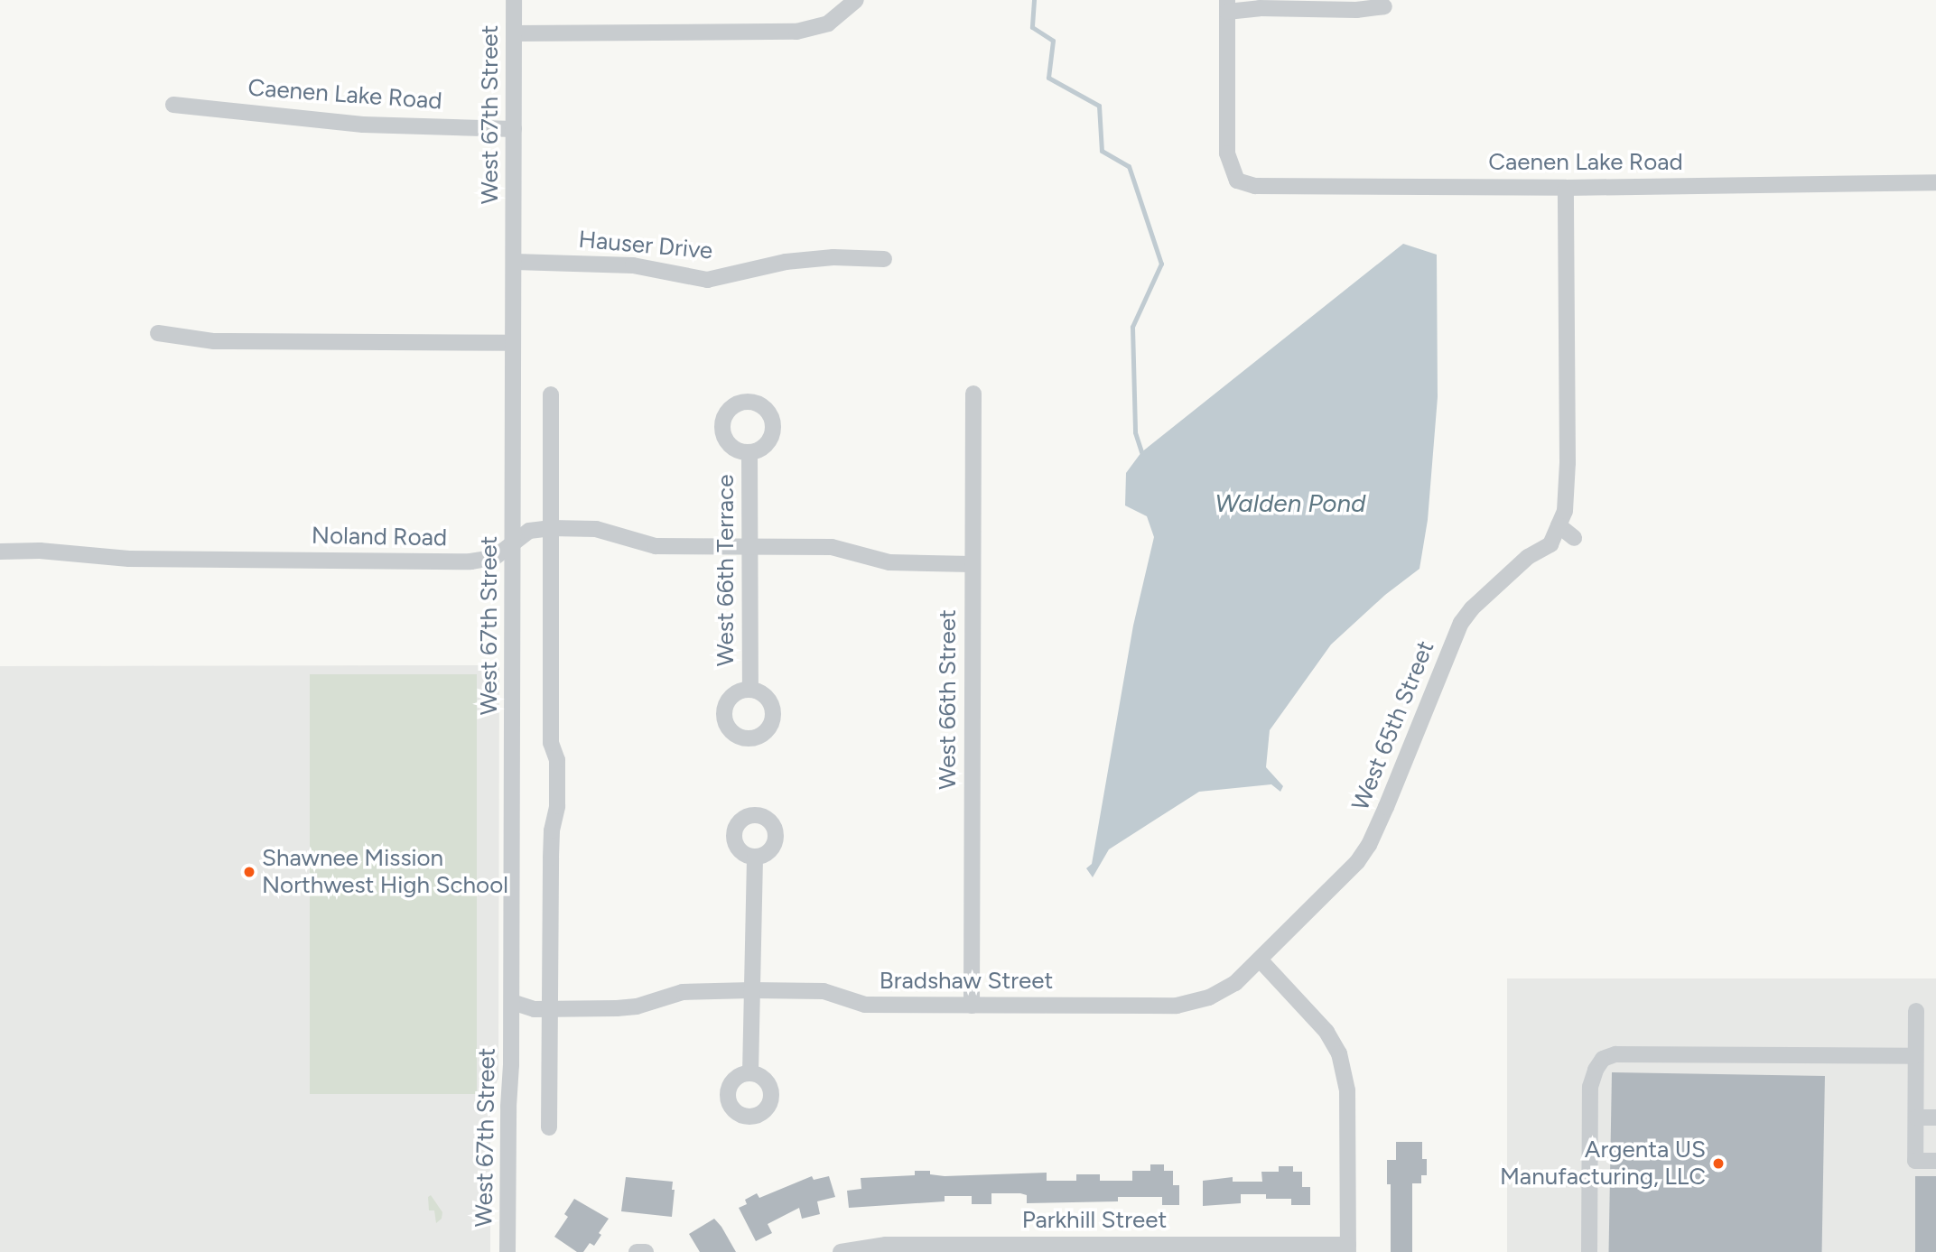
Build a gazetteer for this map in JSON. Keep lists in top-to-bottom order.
{
  "streets": {
    "street": [
      "Caenen Lake Road",
      "West 67th Street",
      "Hauser Drive",
      "Noland Road",
      "West 66th Terrace",
      "West 66th Street",
      "West 65th Street",
      "Bradshaw Street",
      "Parkhill Street"
    ]
  },
  "crossings": [
    ["Caenen Lake Road", "West 67th Street"],
    ["Caenen Lake Road", "West 65th Street"],
    ["West 67th Street", "Hauser Drive"],
    ["West 67th Street", "Noland Road"],
    ["West 67th Street", "Bradshaw Street"],
    ["Noland Road", "West 66th Terrace"],
    ["Noland Road", "West 66th Street"],
    ["West 66th Street", "Bradshaw Street"],
    ["West 65th Street", "Bradshaw Street"]
  ],
  "water": ["Walden Pond"],
  "places": ["Shawnee Mission Northwest High School", "Argenta US Manufacturing, LLC"]
}
